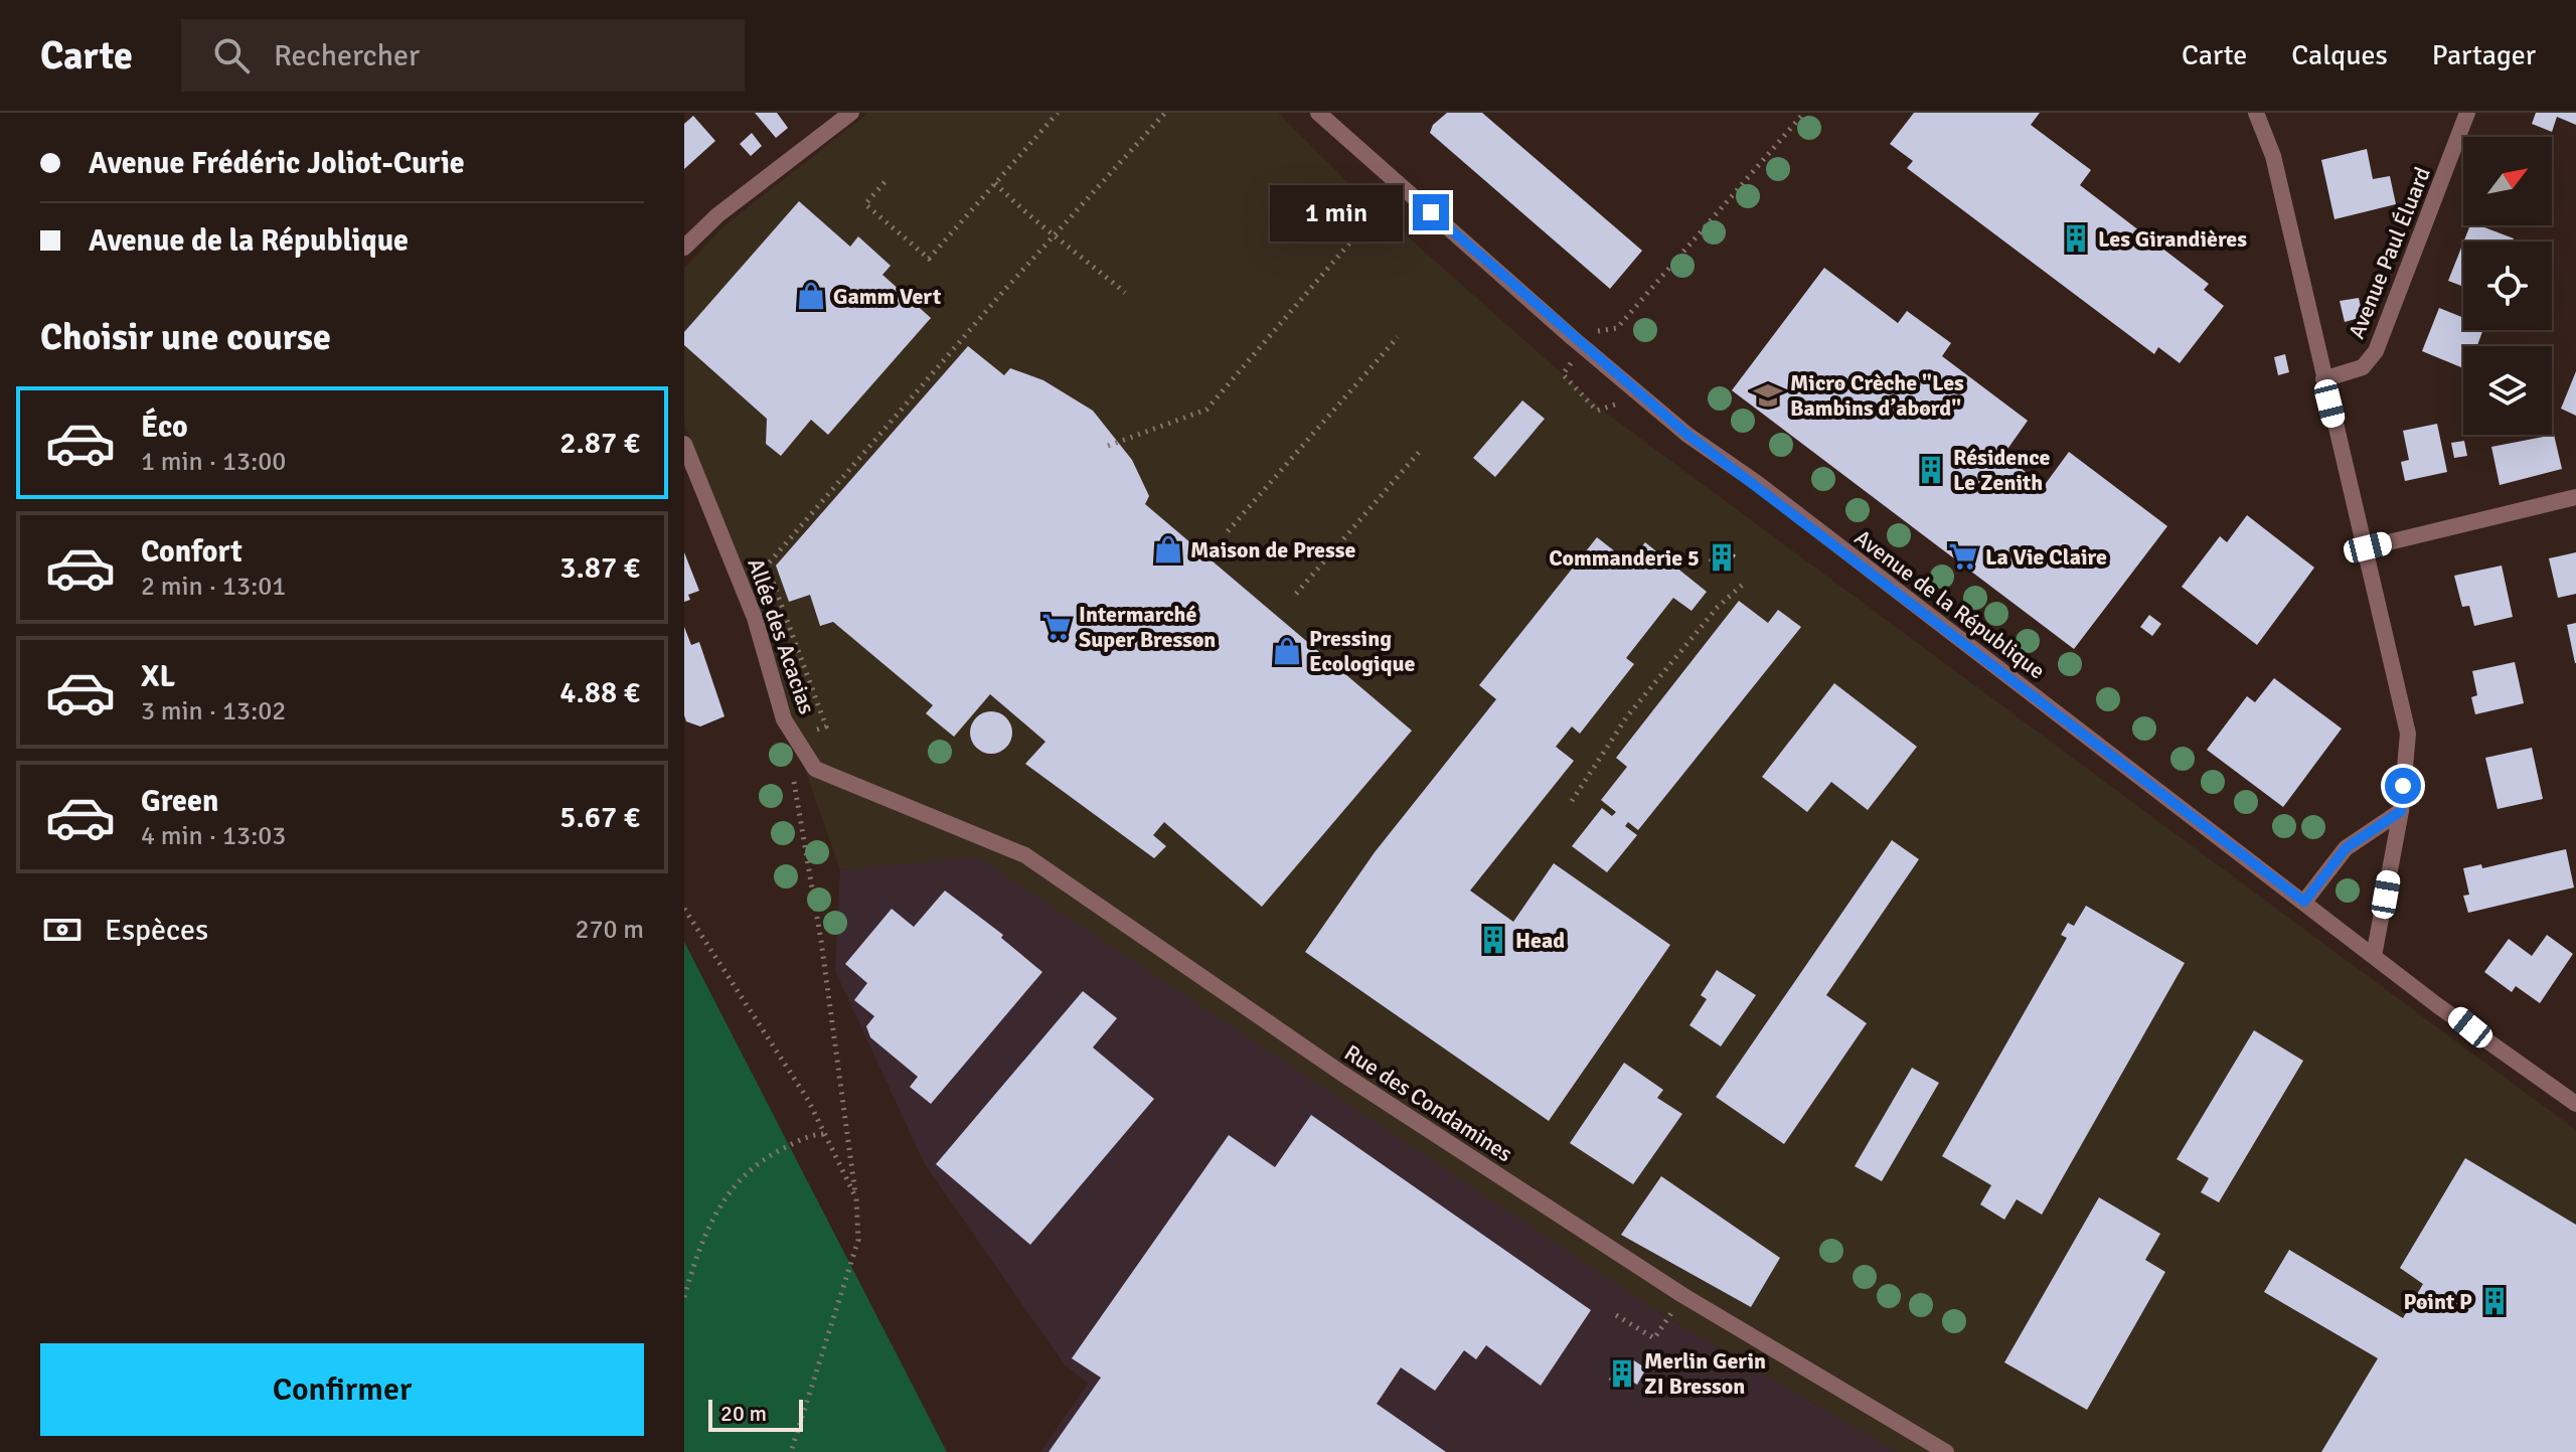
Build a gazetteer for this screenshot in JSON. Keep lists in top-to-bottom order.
{
  "streets": {
    "street": [
      "Avenue Paul Éluard",
      "Avenue de la République",
      "Allée des Acacias",
      "Rue des Condamines"
    ]
  },
  "crossings": [
    ["Allée des Acacias", "Rue des Condamines"]
  ],
  "places": {
    "building": [
      "Les Girandières",
      "Résidence Le Zenith",
      "Commanderie 5",
      "Head",
      "Point P",
      "Merlin Gerin ZI Bresson"
    ],
    "shop": ["Gamm Vert", "Maison de Presse", "Pressing Ecologique"],
    "school or university": ["Micro Crèche \"Les Bambins d’abord\""],
    "supermarket": ["La Vie Claire", "Intermarché Super Bresson"]
  },
  "scale_bar": "20 m",
  "north": "top right",
  "page": {
    "header": "Carte",
    "search": "Rechercher",
    "nav": ["Carte", "Calques", "Partager"],
    "banner": ["Avenue Frédéric Joliot-Curie", "Avenue de la République"],
    "bubble": "1 min",
    "heading": "Choisir une course",
    "list": [
      {
        "name": "Éco",
        "note": "1 min · 13:00",
        "value": "2.87 €"
      },
      {
        "name": "Confort",
        "note": "2 min · 13:01",
        "value": "3.87 €"
      },
      {
        "name": "XL",
        "note": "3 min · 13:02",
        "value": "4.88 €"
      },
      {
        "name": "Green",
        "note": "4 min · 13:03",
        "value": "5.67 €"
      }
    ],
    "pay": ["Espèces", "270 m"],
    "buttons": "Confirmer",
    "scale": "20 m"
  }
}
